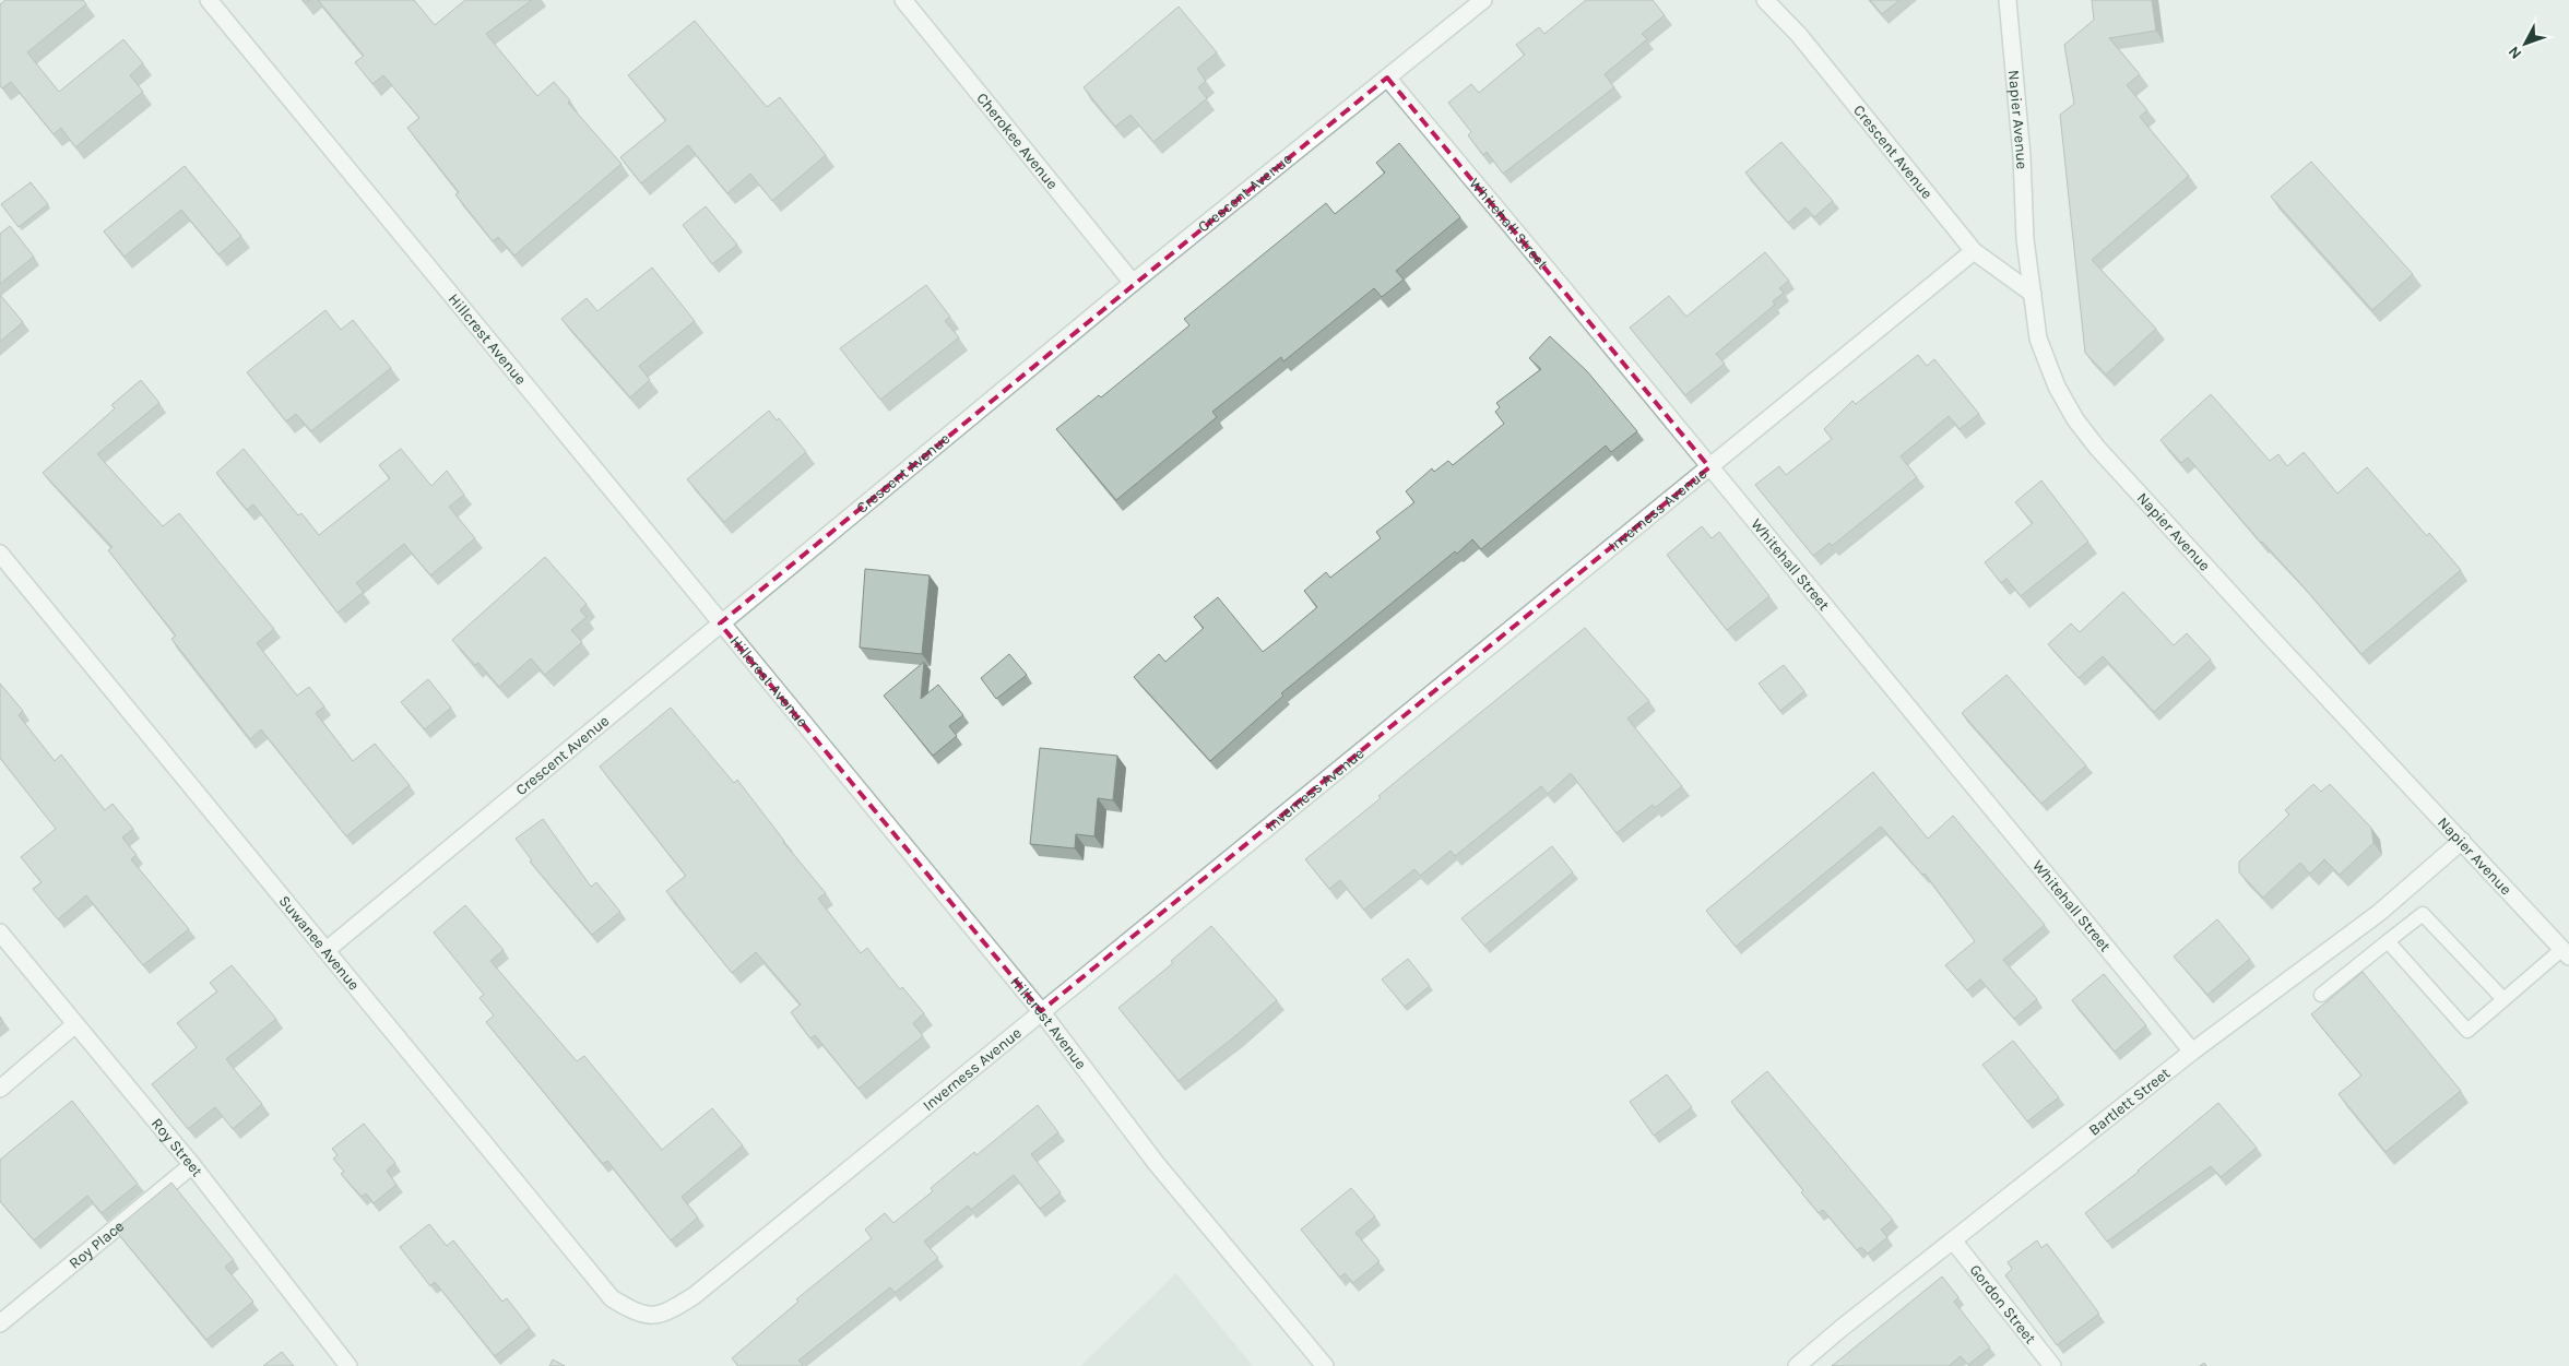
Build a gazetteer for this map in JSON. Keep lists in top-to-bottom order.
{
  "streets": {
    "street": [
      "Napier Avenue",
      "Cherokee Avenue",
      "Crescent Avenue",
      "Whitehall Street",
      "Hillcrest Avenue",
      "Inverness Avenue",
      "Suwanee Avenue",
      "Bartlett Street",
      "Roy Street",
      "Roy Place",
      "Gordon Street"
    ]
  },
  "crossings": [
    ["Napier Avenue", "Crescent Avenue"],
    ["Napier Avenue", "Bartlett Street"],
    ["Cherokee Avenue", "Crescent Avenue"],
    ["Crescent Avenue", "Whitehall Street"],
    ["Crescent Avenue", "Hillcrest Avenue"],
    ["Crescent Avenue", "Inverness Avenue"],
    ["Crescent Avenue", "Suwanee Avenue"],
    ["Whitehall Street", "Inverness Avenue"],
    ["Whitehall Street", "Bartlett Street"],
    ["Hillcrest Avenue", "Inverness Avenue"],
    ["Inverness Avenue", "Suwanee Avenue"],
    ["Bartlett Street", "Gordon Street"],
    ["Roy Street", "Roy Place"]
  ],
  "north": "bottom left"
}
